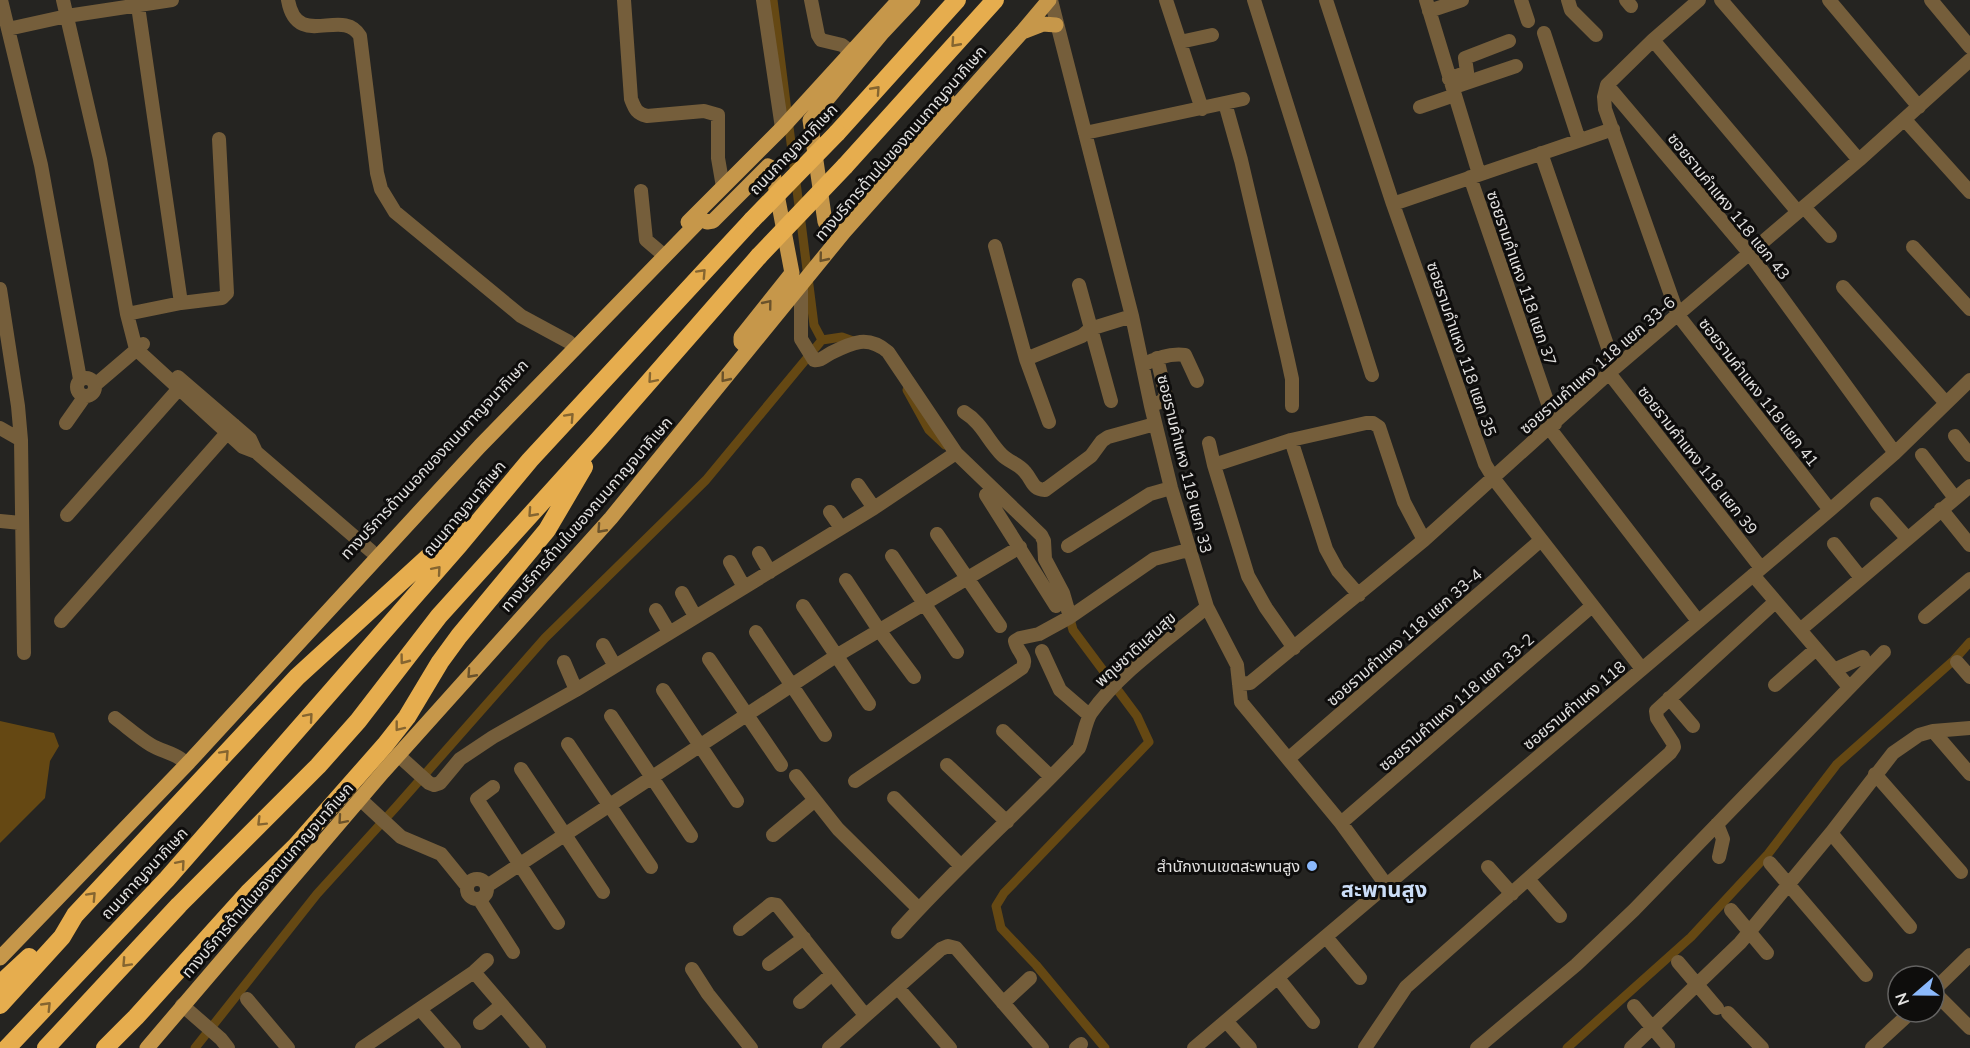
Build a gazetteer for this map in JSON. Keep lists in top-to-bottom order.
{
  "streets": {
    "highway": ["ถนนกาญจนาภิเษก"],
    "main road": ["ทางบริการด้านในของถนนกาญจนาภิเษก", "ทางบริการด้านนอกของถนนกาญจนาภิเษก"],
    "street": [
      "ซอยรามคำแหง 118 แยก 43",
      "ซอยรามคำแหง 118 แยก 37",
      "ซอยรามคำแหง 118 แยก 35",
      "ซอยรามคำแหง 118 แยก 33-6",
      "ซอยรามคำแหง 118 แยก 41",
      "ซอยรามคำแหง 118 แยก 39",
      "ซอยรามคำแหง 118 แยก 33",
      "ซอยรามคำแหง 118 แยก 33-4",
      "พฤษชาติแสนสุข",
      "ซอยรามคำแหง 118 แยก 33-2",
      "ซอยรามคำแหง 118"
    ]
  },
  "crossings": [
    ["ทางบริการด้านในของถนนกาญจนาภิเษก", "ซอยรามคำแหง 118 แยก 33"],
    ["ซอยรามคำแหง 118 แยก 43", "ซอยรามคำแหง 118 แยก 33-6"],
    ["ซอยรามคำแหง 118 แยก 43", "ซอยรามคำแหง 118 แยก 41"],
    ["ซอยรามคำแหง 118 แยก 43", "ซอยรามคำแหง 118"],
    ["ซอยรามคำแหง 118 แยก 37", "ซอยรามคำแหง 118 แยก 33-6"],
    ["ซอยรามคำแหง 118 แยก 37", "ซอยรามคำแหง 118"],
    ["ซอยรามคำแหง 118 แยก 35", "ซอยรามคำแหง 118 แยก 33-6"],
    ["ซอยรามคำแหง 118 แยก 35", "ซอยรามคำแหง 118 แยก 33-4"],
    ["ซอยรามคำแหง 118 แยก 35", "ซอยรามคำแหง 118 แยก 33-2"],
    ["ซอยรามคำแหง 118 แยก 35", "ซอยรามคำแหง 118"],
    ["ซอยรามคำแหง 118 แยก 33-6", "ซอยรามคำแหง 118 แยก 41"],
    ["ซอยรามคำแหง 118 แยก 33-6", "ซอยรามคำแหง 118 แยก 39"],
    ["ซอยรามคำแหง 118 แยก 33-6", "ซอยรามคำแหง 118 แยก 33"],
    ["ซอยรามคำแหง 118 แยก 41", "ซอยรามคำแหง 118"],
    ["ซอยรามคำแหง 118 แยก 39", "ซอยรามคำแหง 118"],
    ["ซอยรามคำแหง 118 แยก 33", "ซอยรามคำแหง 118 แยก 33-4"],
    ["ซอยรามคำแหง 118 แยก 33", "พฤษชาติแสนสุข"],
    ["ซอยรามคำแหง 118 แยก 33", "ซอยรามคำแหง 118 แยก 33-2"],
    ["ซอยรามคำแหง 118 แยก 33", "ซอยรามคำแหง 118"]
  ],
  "districts": ["สะพานสูง"],
  "places": ["สำนักงานเขตสะพานสูง"],
  "north": "left"
}
